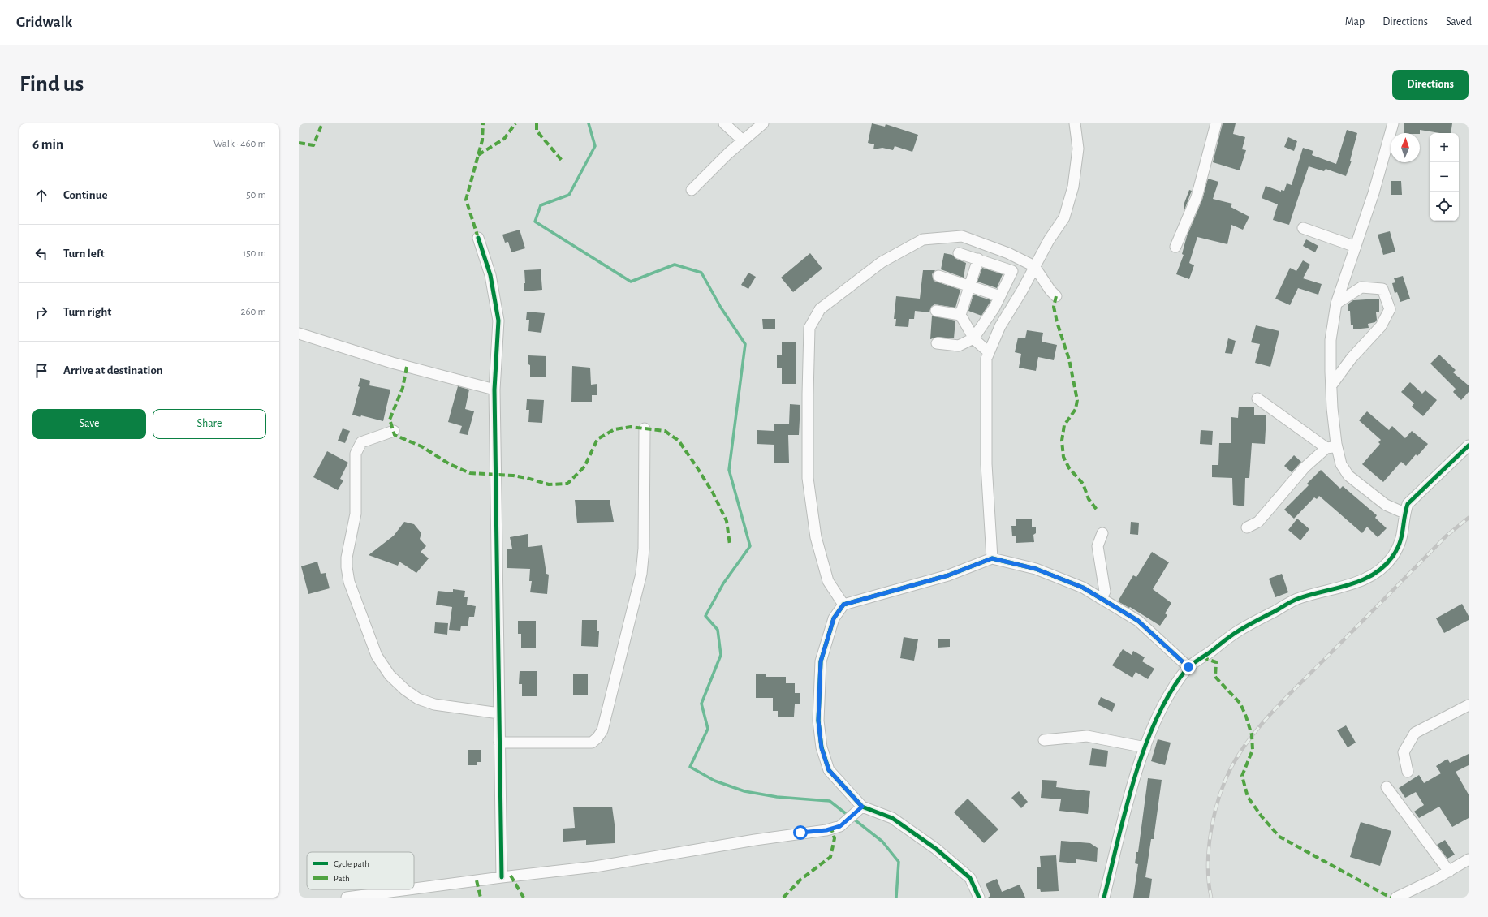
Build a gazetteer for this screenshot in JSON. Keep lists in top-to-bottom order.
{
  "legend": ["Cycle path", "Path"],
  "north": "top",
  "page": {
    "header": "Gridwalk",
    "nav": ["Map", "Directions", "Saved"],
    "buttons": [
      "Directions",
      ["Save", "Share"]
    ],
    "title": "Find us",
    "heading": ["6 min", "Walk · 460 m"],
    "map_buttons": ["+", "−"],
    "list": [
      ["Continue", "50 m"],
      ["Turn left", "150 m"],
      ["Turn right", "260 m"],
      "Arrive at destination"
    ]
  }
}
